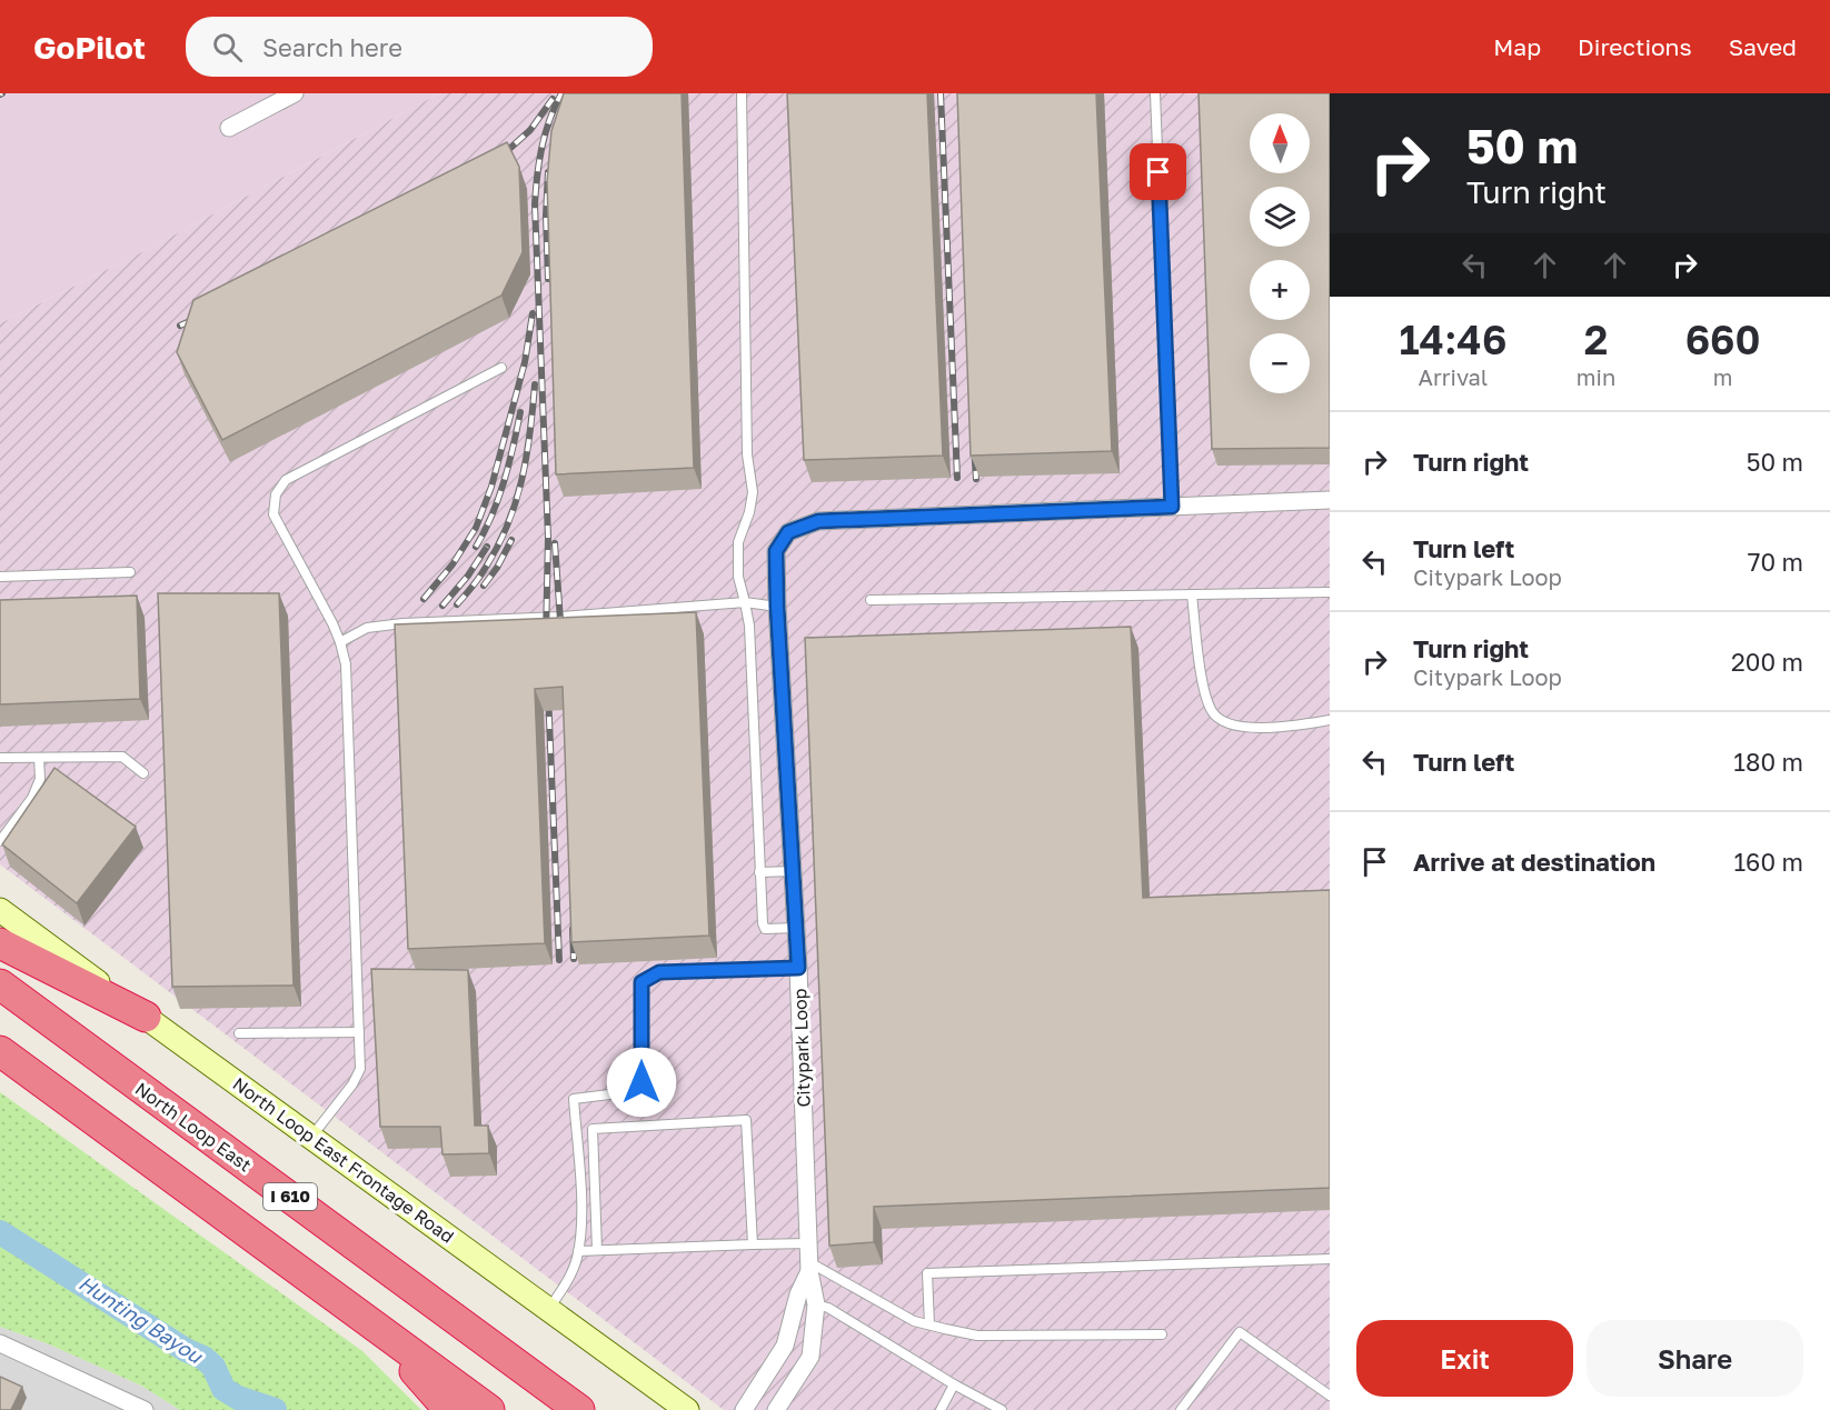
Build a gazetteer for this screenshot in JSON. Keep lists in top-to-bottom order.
{
  "streets": {
    "highway": ["North Loop East", "I 610"],
    "main road": ["North Loop East Frontage Road"],
    "street": ["Citypark Loop"]
  },
  "water": ["Hunting Bayou"],
  "north": "top",
  "page": {
    "header": "GoPilot",
    "search": "Search here",
    "nav": ["Map", "Directions", "Saved"],
    "turn": ["50 m", "Turn right"],
    "map_buttons": ["+", "−"],
    "eta": [
      "14:46",
      "Arrival",
      "2",
      "min",
      "660",
      "m"
    ],
    "list": [
      {
        "name": "Turn right",
        "value": "50 m"
      },
      {
        "name": "Turn left",
        "note": "Citypark Loop",
        "value": "70 m"
      },
      {
        "name": "Turn right",
        "note": "Citypark Loop",
        "value": "200 m"
      },
      {
        "name": "Turn left",
        "value": "180 m"
      },
      {
        "name": "Arrive at destination",
        "value": "160 m"
      }
    ],
    "buttons": ["Exit", "Share"]
  }
}
